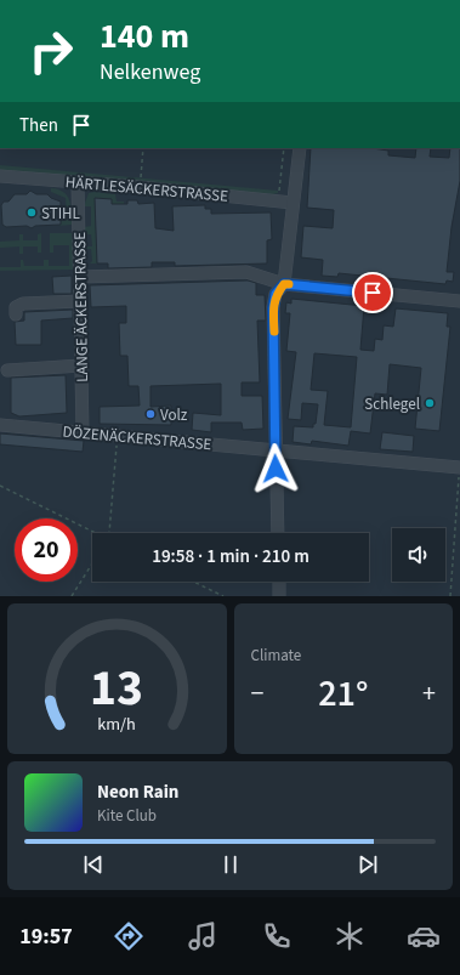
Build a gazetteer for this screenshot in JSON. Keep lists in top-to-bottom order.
{
  "streets": {
    "street": ["HÄRTLESÄCKERSTRASSE", "LANGE ÄCKERSTRASSE", "DÖZENÄCKERSTRASSE"]
  },
  "crossings": [
    ["HÄRTLESÄCKERSTRASSE", "LANGE ÄCKERSTRASSE"],
    ["LANGE ÄCKERSTRASSE", "DÖZENÄCKERSTRASSE"]
  ],
  "places": ["STIHL", "Schlegel", "Volz"],
  "page": {
    "turn": ["140 m", "Nelkenweg"],
    "then": "Then",
    "limit": "20",
    "trip": "19:58 · 1 min · 210 m",
    "tile": "Climate",
    "heat": ["−", "21°", "+"],
    "song": ["Neon Rain", "Kite Club"],
    "tabs": "19:57",
    "gauge": ["13", "km/h"]
  }
}
